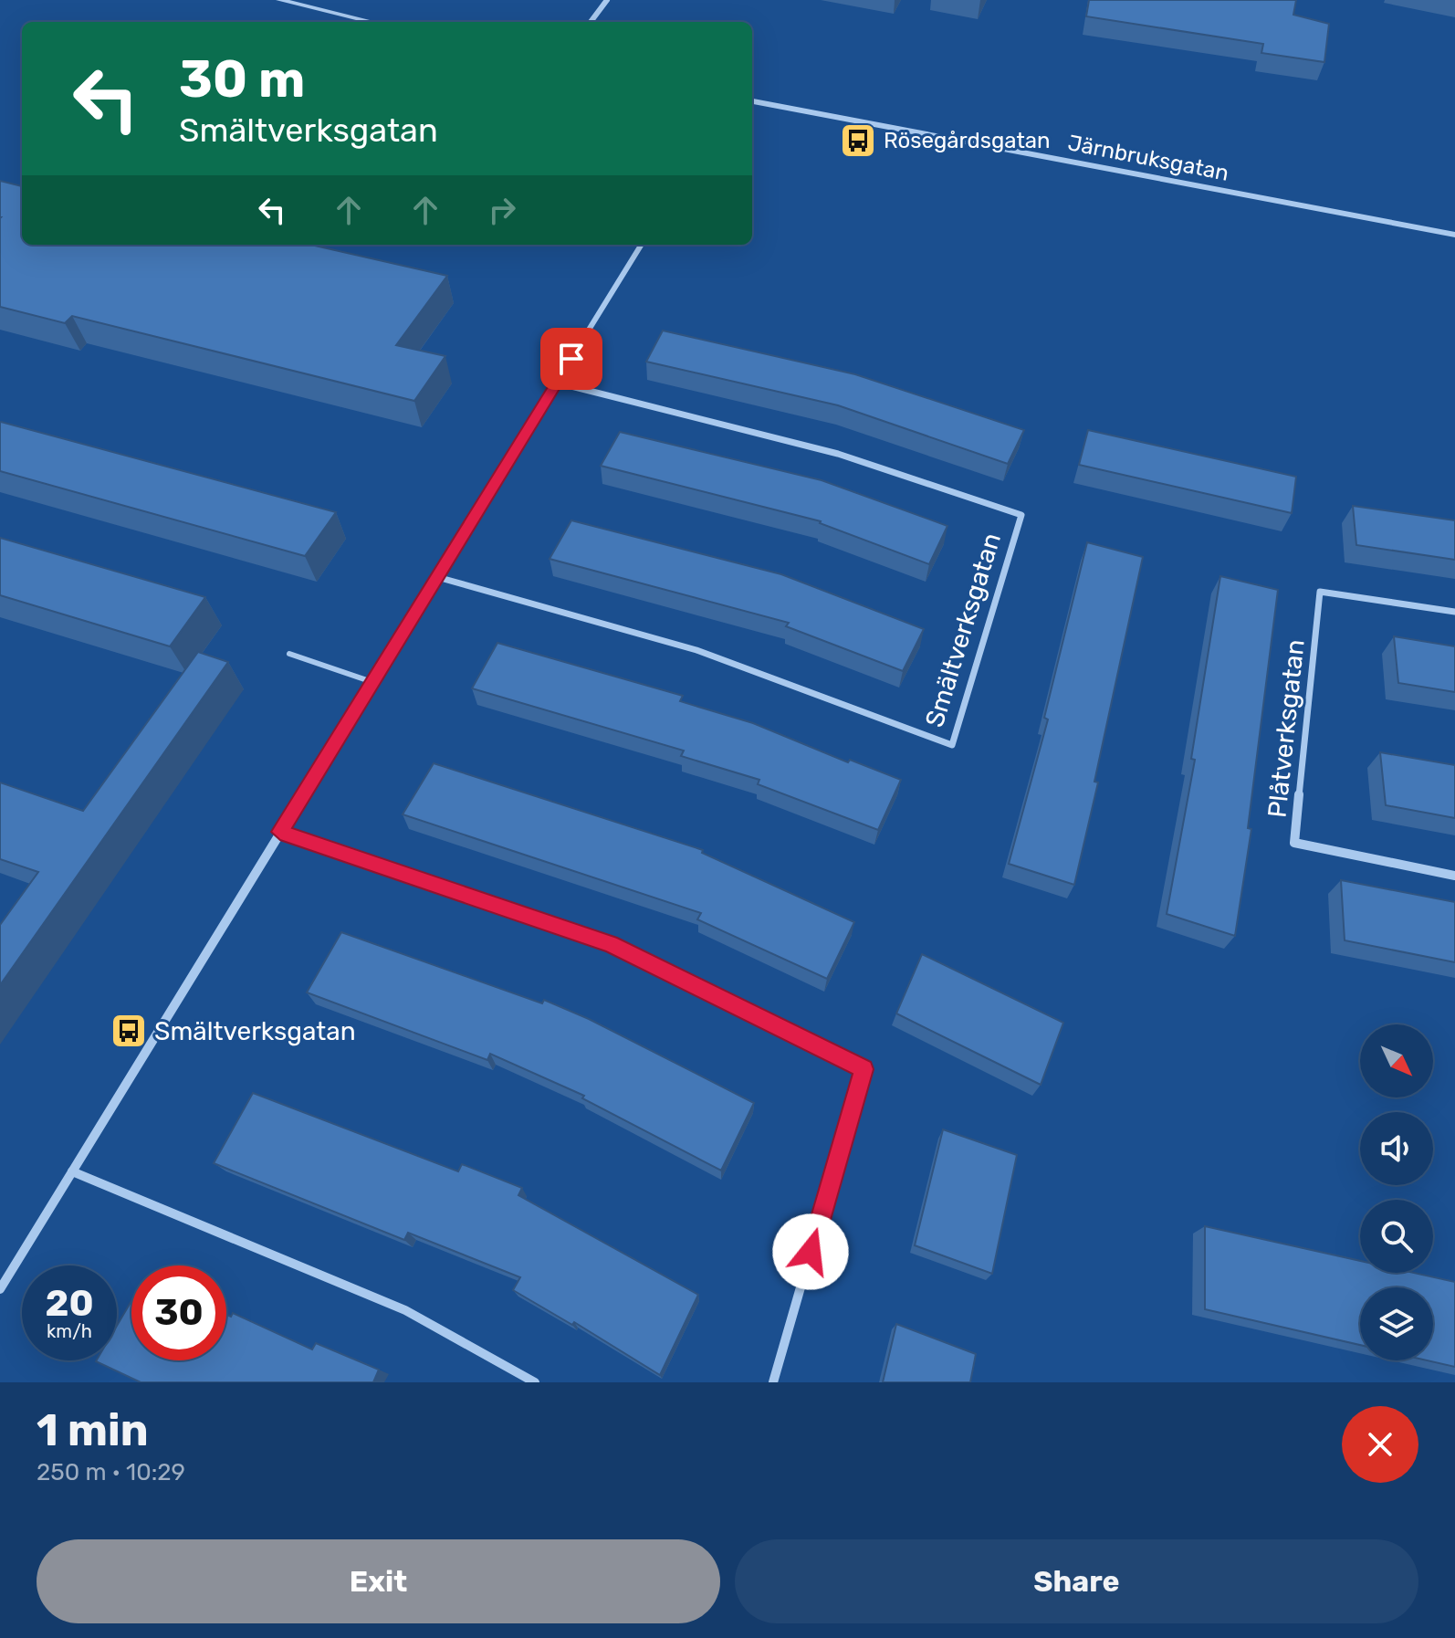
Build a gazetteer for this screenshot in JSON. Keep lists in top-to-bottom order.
{
  "streets": {
    "street": ["Järnbruksgatan", "Smältverksgatan", "Plåtverksgatan"]
  },
  "places": {
    "bus stop": ["Rösegårdsgatan", "Smältverksgatan"]
  },
  "north": "bottom right",
  "page": {
    "turn": ["30 m", "Smältverksgatan"],
    "speed": "20 km/h",
    "limit": "30",
    "heading": ["1 min", "250 m · 10:29"],
    "buttons": ["Exit", "Share"]
  }
}
